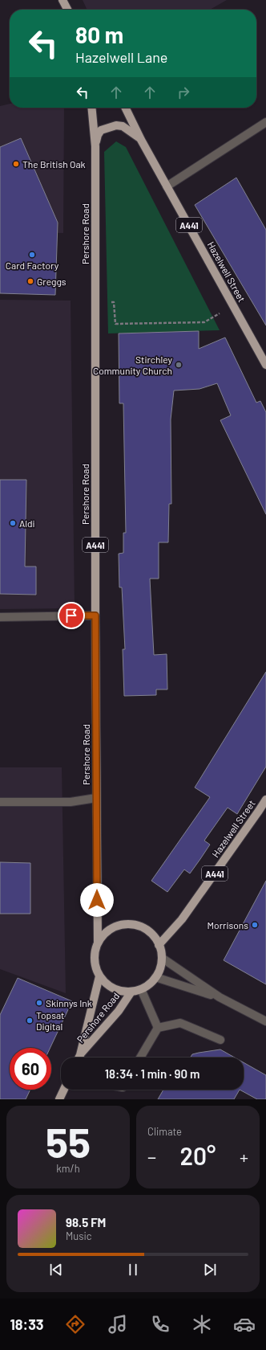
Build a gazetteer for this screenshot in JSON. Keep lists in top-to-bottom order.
{
  "streets": {
    "main road": ["A441", "Pershore Road", "Hazelwell Street"]
  },
  "crossings": [
    ["A441", "Pershore Road"],
    ["A441", "Hazelwell Street"],
    ["Pershore Road", "Hazelwell Street"]
  ],
  "places": [
    "The British Oak",
    "Card Factory",
    "Greggs",
    "Stirchley Community Church",
    "Aldi",
    "Morrisons",
    "Skinnys Ink",
    "Topsat Digital"
  ],
  "page": {
    "turn": ["80 m", "Hazelwell Lane"],
    "limit": "60",
    "trip": "18:34 · 1 min · 90 m",
    "tile": [
      ["55", "km/h"],
      "Climate"
    ],
    "heat": ["−", "20°", "+"],
    "song": ["98.5 FM", "Music"],
    "tabs": "18:33"
  }
}
